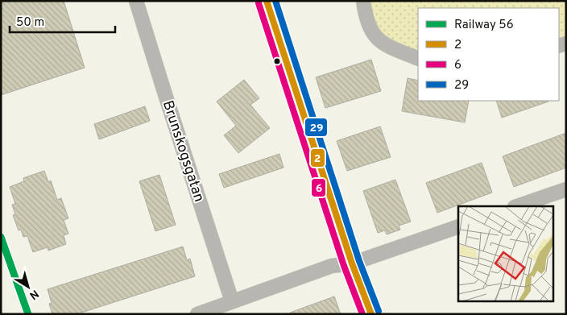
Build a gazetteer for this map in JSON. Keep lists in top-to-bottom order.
{
  "streets": {
    "street": ["Brunskogsgatan"]
  },
  "lines": [
    "transit line 2",
    "transit line 29",
    "transit line 6",
    "rail line 56"
  ],
  "legend": [
    "Railway 56",
    "2",
    "6",
    "29"
  ],
  "scale_bar": "50 m",
  "north": "bottom right"
}
